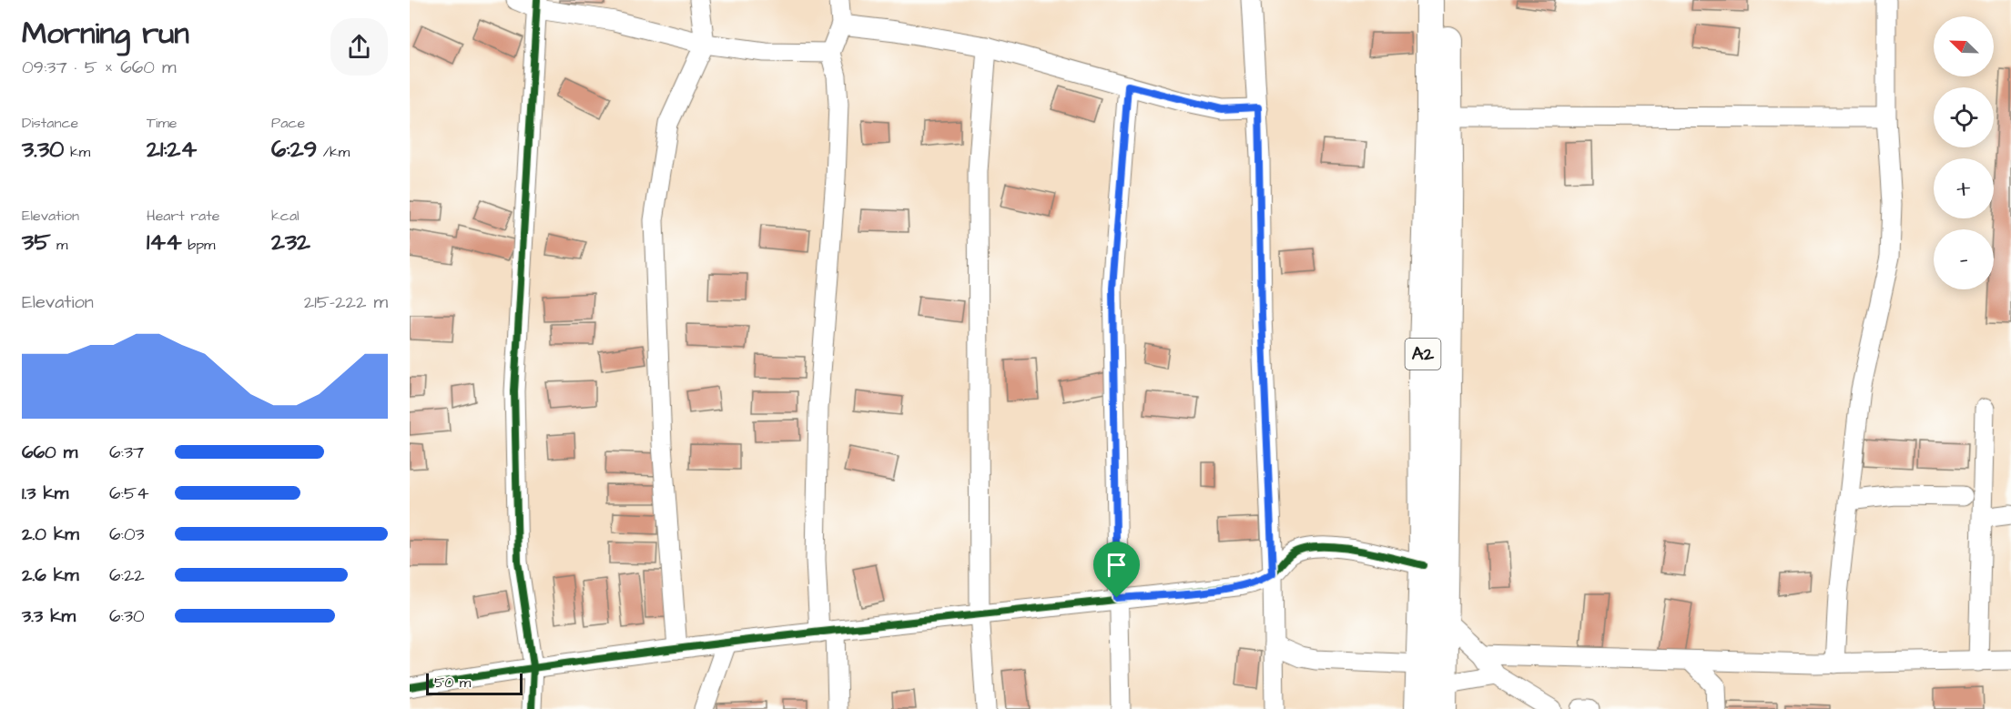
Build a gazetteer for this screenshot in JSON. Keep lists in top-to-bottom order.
{
  "streets": {
    "highway": ["A2"]
  },
  "scale_bar": "50 m",
  "north": "top left",
  "page": {
    "heading": ["Morning run", "09:37 · 5 × 660 m"],
    "map_buttons": ["+", "−"],
    "stats": [
      ["Distance", "3.30 km"],
      ["Time", "21:24"],
      ["Pace", "6:29 /km"],
      ["Elevation", "35 m"],
      ["Heart rate", "144 bpm"],
      ["kcal", "232"]
    ],
    "chart": ["Elevation", "215–222 m"],
    "list": [
      {
        "name": "660 m",
        "note": "6:37"
      },
      {
        "name": "1.3 km",
        "note": "6:54"
      },
      {
        "name": "2.0 km",
        "note": "6:03"
      },
      {
        "name": "2.6 km",
        "note": "6:22"
      },
      {
        "name": "3.3 km",
        "note": "6:30"
      }
    ],
    "scale": "50 m"
  }
}
